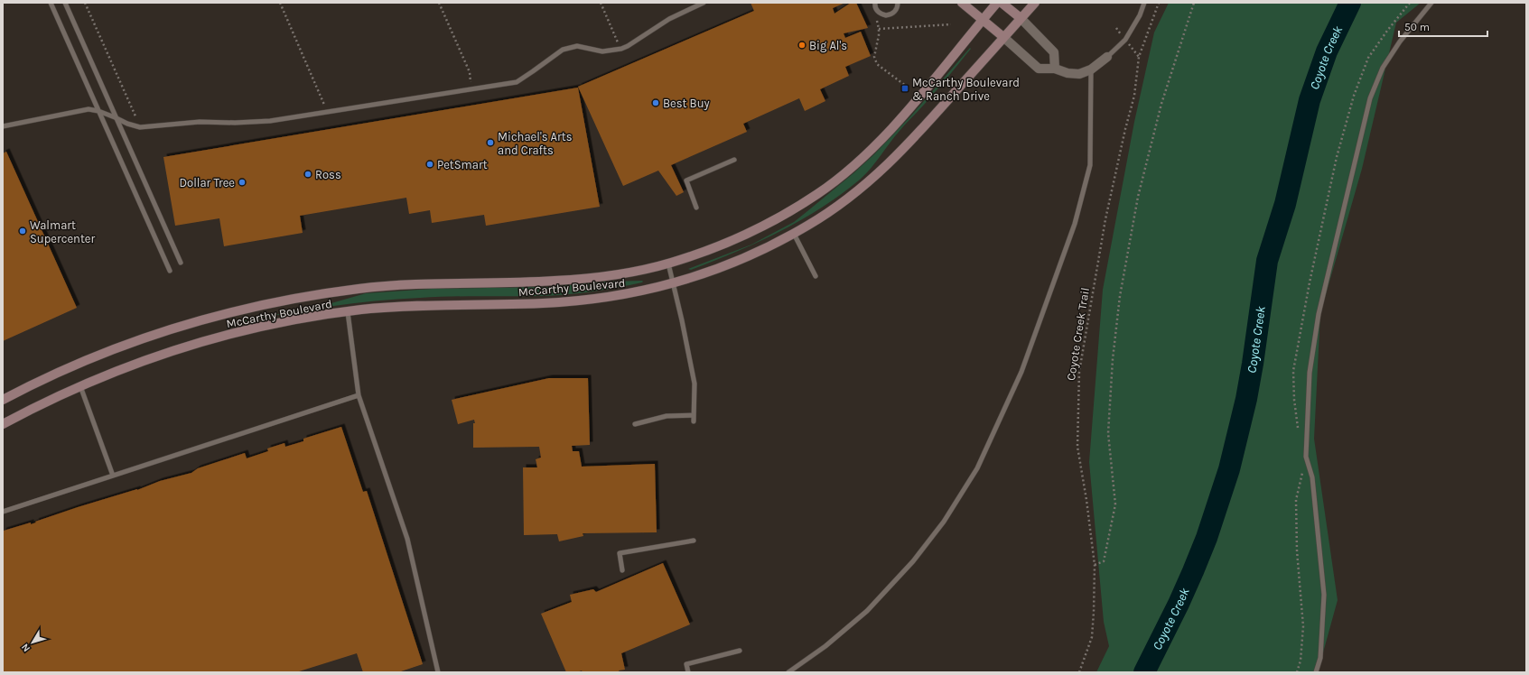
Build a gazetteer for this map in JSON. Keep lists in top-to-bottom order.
{
  "streets": {
    "main road": ["McCarthy Boulevard"],
    "path": ["Coyote Creek Trail"]
  },
  "water": ["Coyote Creek"],
  "places": {
    "other": [
      "Big Al's",
      "Best Buy",
      "Michael's Arts and Crafts",
      "PetSmart",
      "Ross",
      "Dollar Tree",
      "Walmart Supercenter"
    ],
    "transit": ["McCarthy Boulevard & Ranch Drive"]
  },
  "scale_bar": "50 m",
  "north": "bottom left"
}
